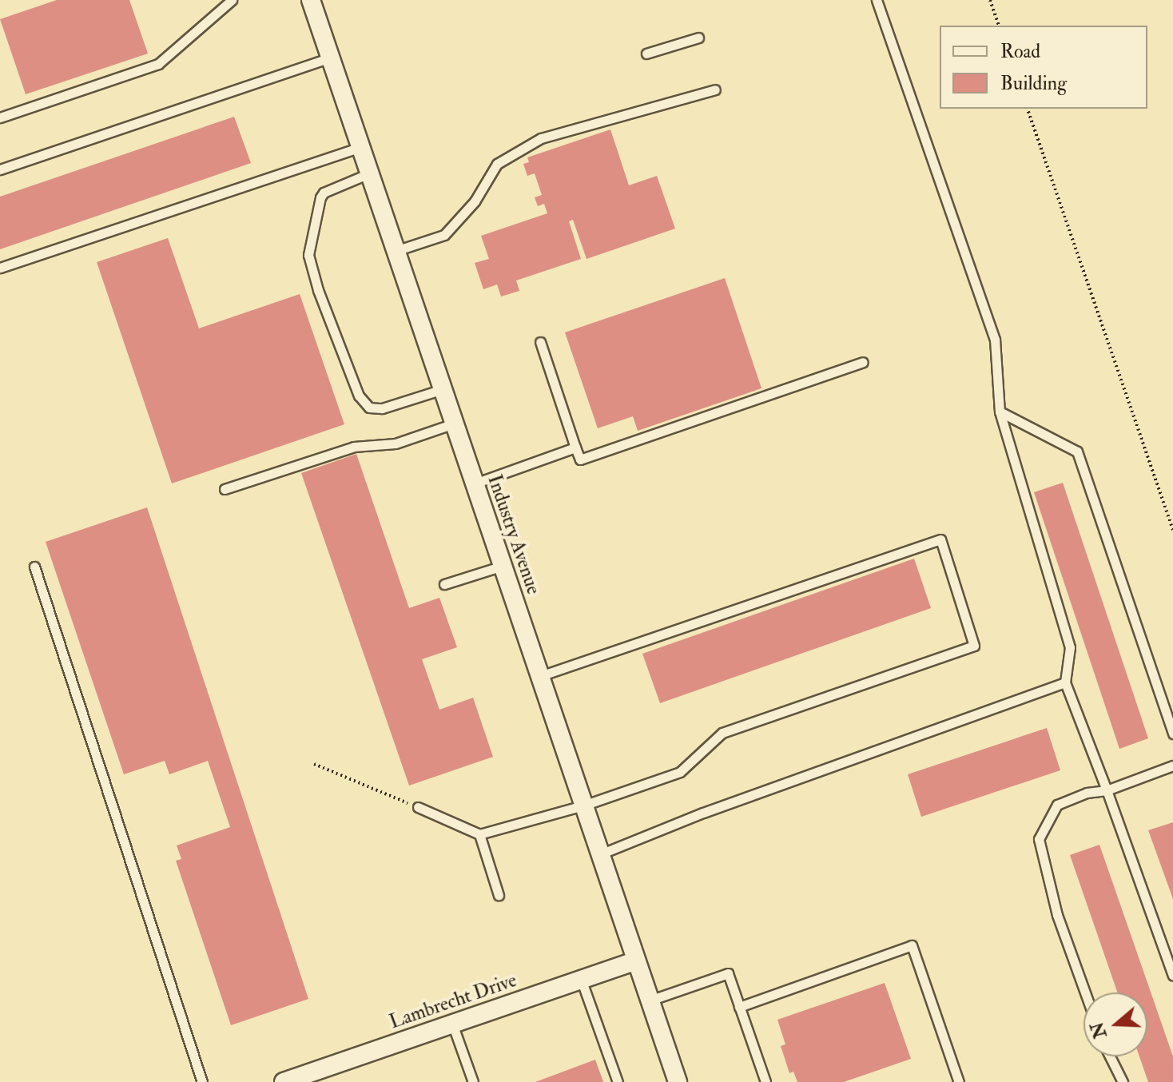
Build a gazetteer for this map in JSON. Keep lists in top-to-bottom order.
{
  "streets": {
    "street": ["Industry Avenue", "Lambrecht Drive"]
  },
  "crossings": [
    ["Industry Avenue", "Lambrecht Drive"]
  ],
  "legend": ["Road", "Building"],
  "north": "left"
}
